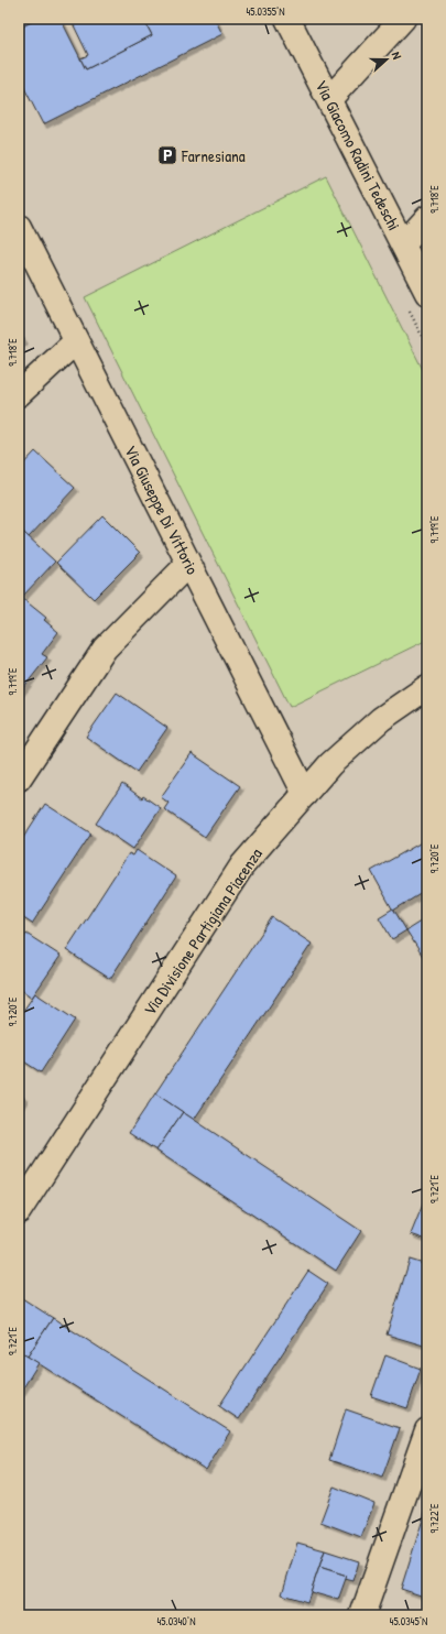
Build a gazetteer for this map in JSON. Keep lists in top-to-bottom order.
{
  "streets": {
    "street": ["Via Giacomo Radini Tedeschi", "Via Giuseppe Di Vittorio", "Via Divisione Partigiana Piacenza"]
  },
  "crossings": [
    ["Via Giuseppe Di Vittorio", "Via Divisione Partigiana Piacenza"]
  ],
  "places": {
    "parking": ["Farnesiana"]
  },
  "north": "right",
  "coordinates": [
    "45.0355°N",
    "9.718°E",
    "9.719°E",
    "9.720°E",
    "9.721°E",
    "9.722°E",
    "45.0340°N",
    "45.0345°N"
  ]
}
